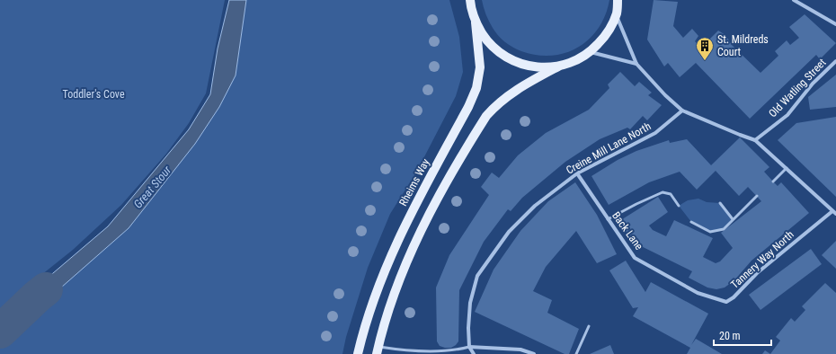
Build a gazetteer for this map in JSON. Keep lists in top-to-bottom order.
{
  "streets": {
    "main road": ["Rheims Way"],
    "street": [
      "Old Watling Street",
      "Creine Mill Lane North",
      "Back Lane",
      "Tannery Way North"
    ]
  },
  "crossings": [
    ["Creine Mill Lane North", "Back Lane"],
    ["Back Lane", "Tannery Way North"]
  ],
  "water": ["Great Stour"],
  "parks": ["Toddler's Cove"],
  "places": {
    "building": ["St. Mildreds Court"]
  },
  "scale_bar": "20 m"
}
